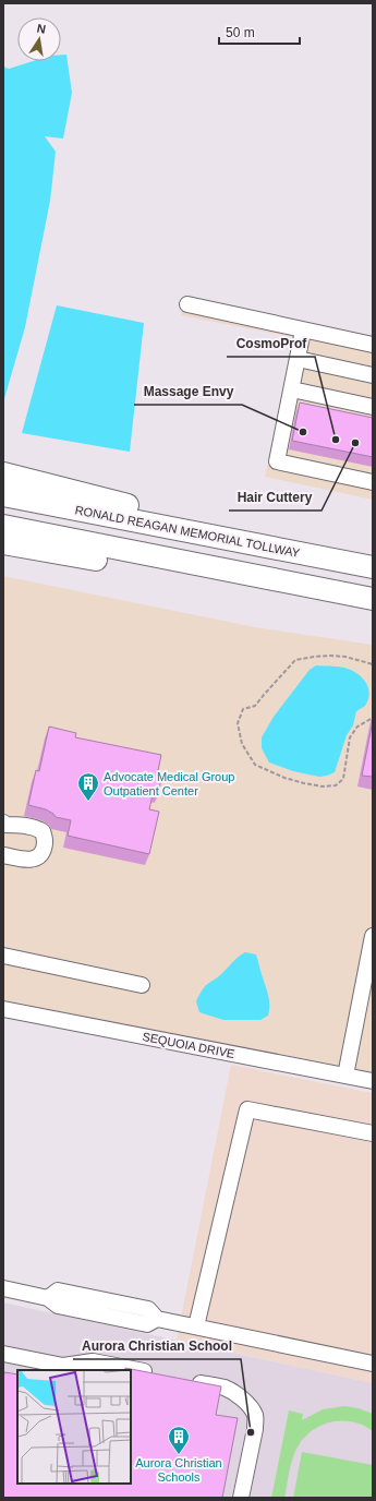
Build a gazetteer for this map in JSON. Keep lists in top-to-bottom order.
{
  "streets": {
    "highway": ["RONALD REAGAN MEMORIAL TOLLWAY"],
    "street": ["SEQUOIA DRIVE"]
  },
  "places": {
    "other": [
      "Massage Envy",
      "CosmoProf",
      "Hair Cuttery",
      "Aurora Christian School"
    ],
    "building": ["Advocate Medical Group Outpatient Center", "Aurora Christian Schools"]
  },
  "scale_bar": "50 m",
  "north": "top"
}
